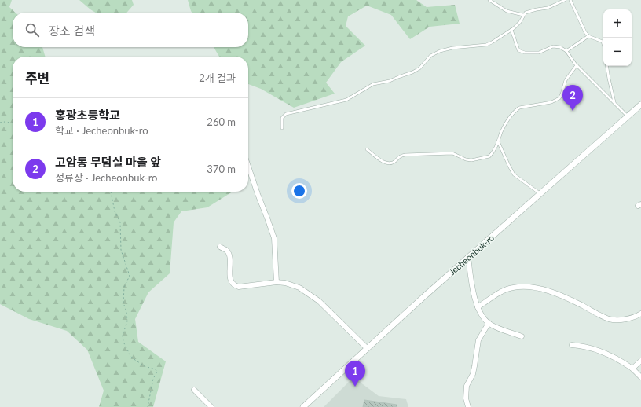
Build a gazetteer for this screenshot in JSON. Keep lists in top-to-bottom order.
{
  "streets": {
    "street": ["Jecheonbuk-ro"]
  },
  "page": {
    "map_buttons": ["+", "−"],
    "search": "장소 검색",
    "heading": ["주변", "2개 결과"],
    "pins": ["2", "1"],
    "list": [
      {
        "mark": "1",
        "name": "홍광초등학교",
        "note": "학교 · Jecheonbuk-ro",
        "value": "260 m"
      },
      {
        "mark": "2",
        "name": "고암동 무덤실 마을 앞",
        "note": "정류장 · Jecheonbuk-ro",
        "value": "370 m"
      }
    ]
  }
}
